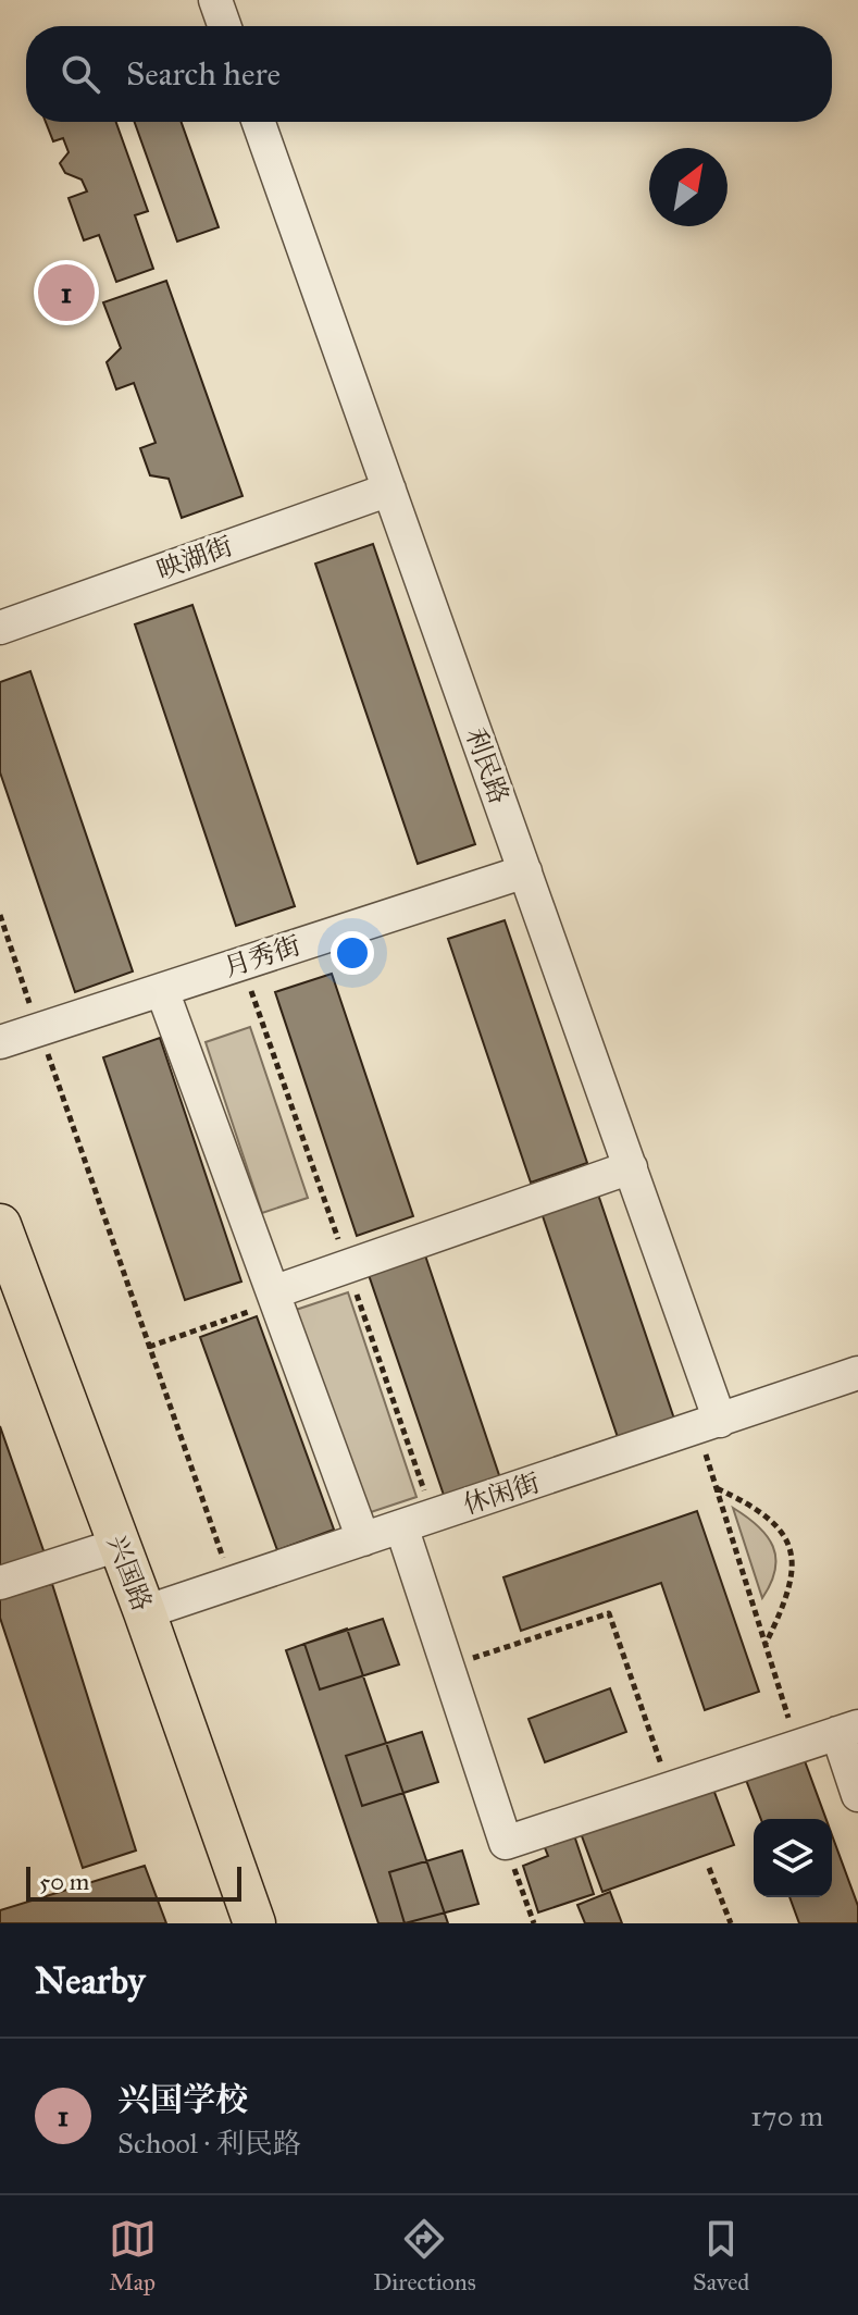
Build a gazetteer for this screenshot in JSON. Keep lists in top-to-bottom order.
{
  "streets": {
    "main road": ["兴国路"],
    "street": [
      "映湖街",
      "利民路",
      "月秀街",
      "休闲街"
    ]
  },
  "crossings": [
    ["映湖街", "利民路"],
    ["利民路", "月秀街"],
    ["利民路", "休闲街"],
    ["休闲街", "兴国路"]
  ],
  "scale_bar": "50 m",
  "north": "top right",
  "page": {
    "search": "Search here",
    "pins": "1",
    "scale": "50 m",
    "heading": "Nearby",
    "list": [
      {
        "mark": "1",
        "name": "兴国学校",
        "note": "School · 利民路",
        "value": "170 m"
      }
    ],
    "nav": ["Map", "Directions", "Saved"]
  }
}
